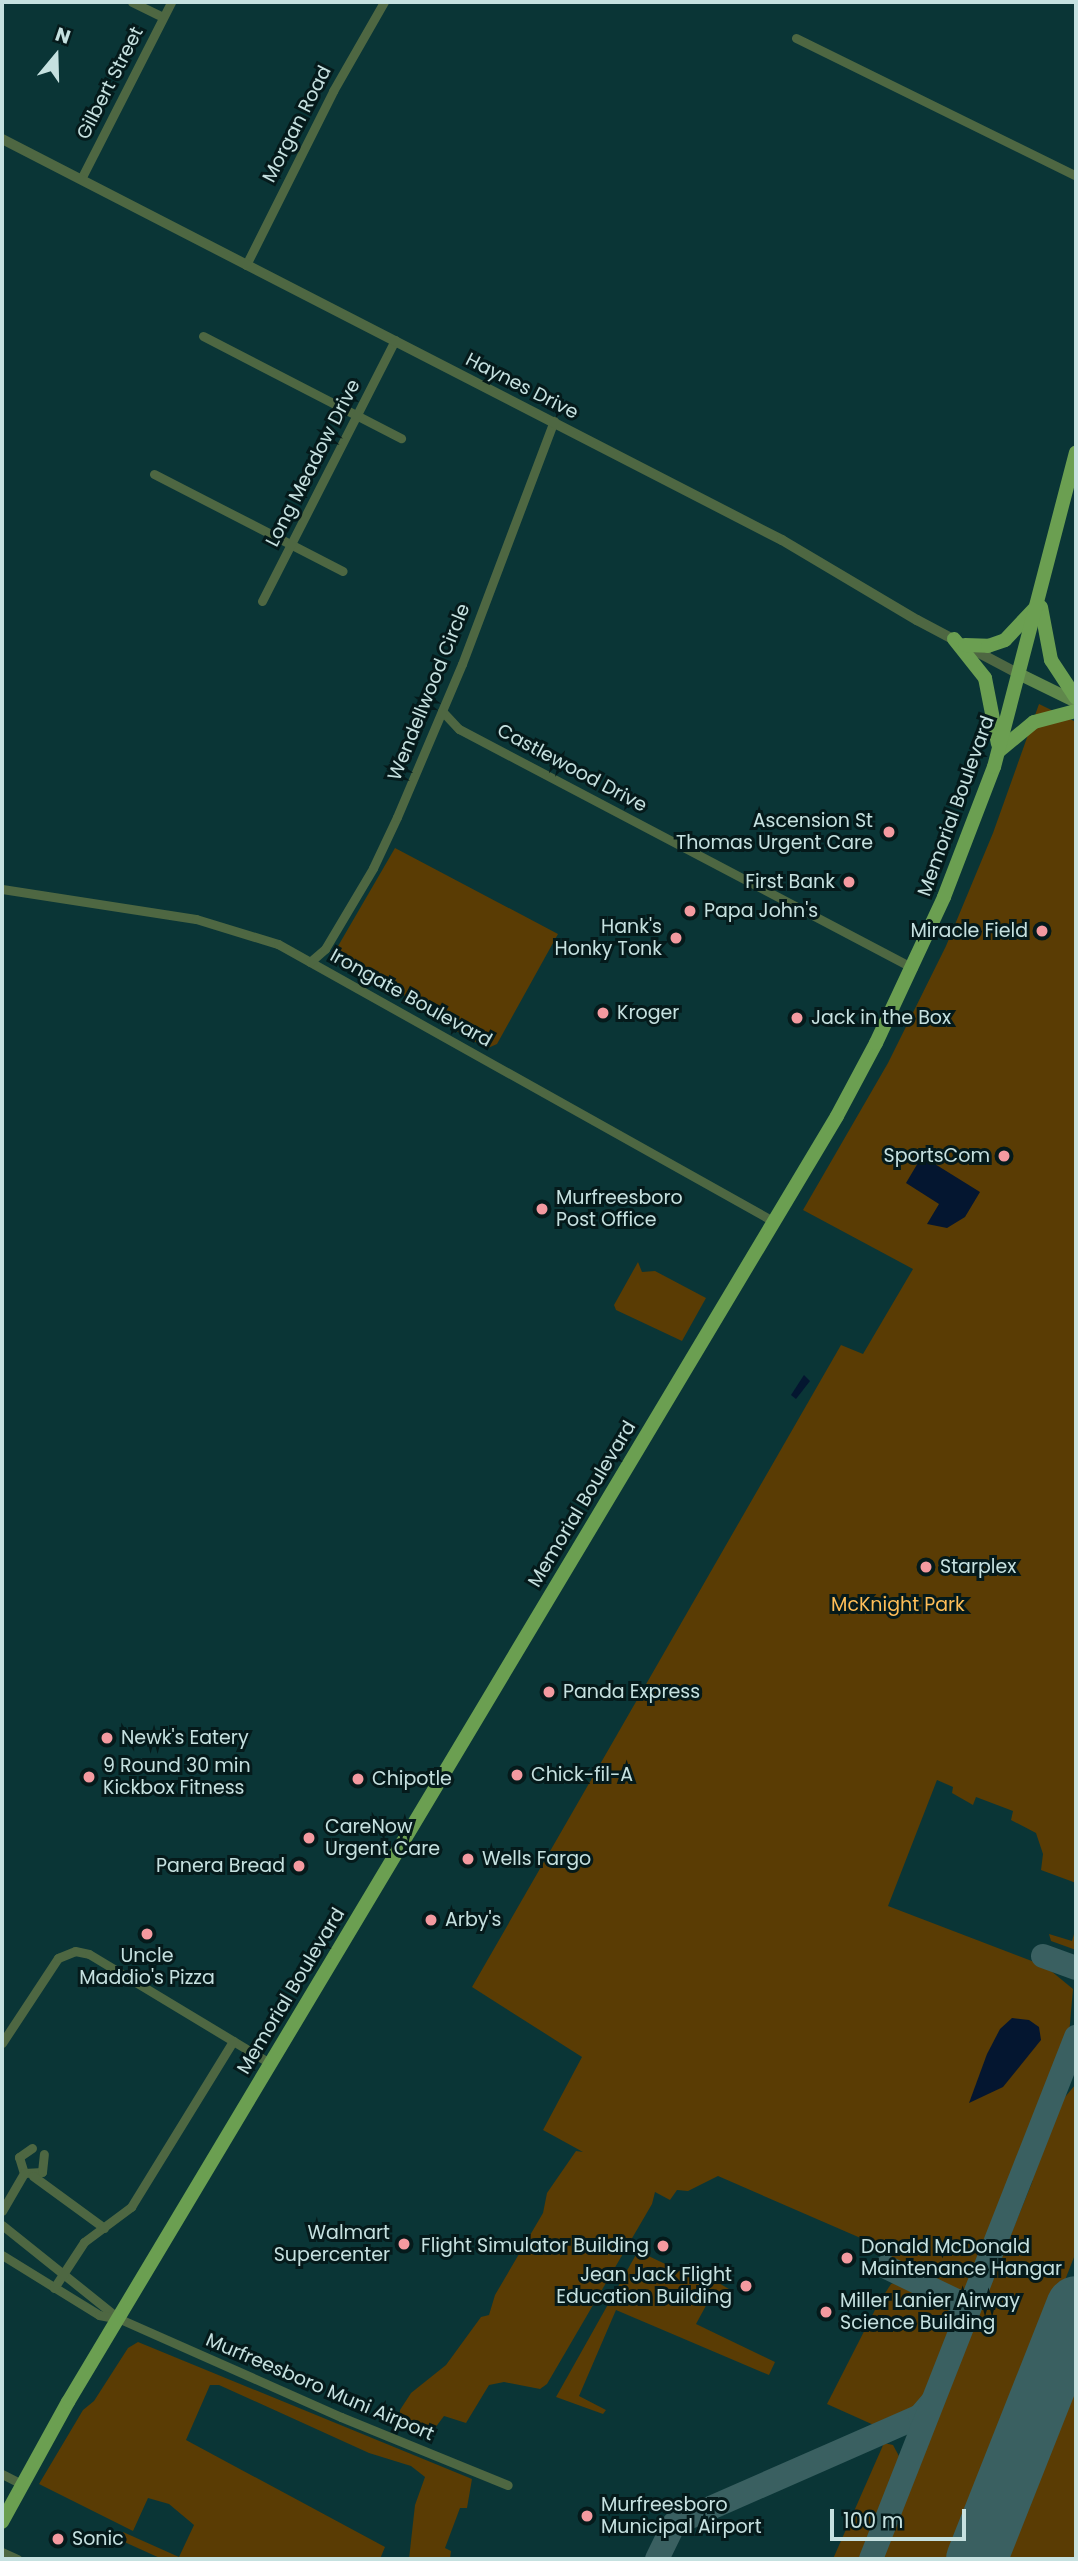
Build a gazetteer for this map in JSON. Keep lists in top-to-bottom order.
{
  "streets": {
    "main road": ["Memorial Boulevard"],
    "street": [
      "Gilbert Street",
      "Morgan Road",
      "Haynes Drive",
      "Long Meadow Drive",
      "Wendellwood Circle",
      "Castlewood Drive",
      "Irongate Boulevard",
      "Murfreesboro Muni Airport"
    ]
  },
  "crossings": [
    ["Gilbert Street", "Haynes Drive"],
    ["Morgan Road", "Haynes Drive"],
    ["Haynes Drive", "Long Meadow Drive"],
    ["Haynes Drive", "Wendellwood Circle"],
    ["Haynes Drive", "Memorial Boulevard"],
    ["Wendellwood Circle", "Castlewood Drive"],
    ["Wendellwood Circle", "Irongate Boulevard"],
    ["Castlewood Drive", "Memorial Boulevard"],
    ["Memorial Boulevard", "Irongate Boulevard"],
    ["Memorial Boulevard", "Murfreesboro Muni Airport"]
  ],
  "parks": ["McKnight Park"],
  "places": [
    "Ascension St Thomas Urgent Care",
    "First Bank",
    "Papa John's",
    "Miracle Field",
    "Hank's Honky Tonk",
    "Kroger",
    "Jack in the Box",
    "SportsCom",
    "Murfreesboro Post Office",
    "Starplex",
    "Panda Express",
    "Newk's Eatery",
    "Chick-fil-A",
    "9 Round 30 min Kickbox Fitness",
    "Chipotle",
    "CareNow Urgent Care",
    "Wells Fargo",
    "Panera Bread",
    "Arby's",
    "Uncle Maddio's Pizza",
    "Walmart Supercenter",
    "Flight Simulator Building",
    "Donald McDonald Maintenance Hangar",
    "Jean Jack Flight Education Building",
    "Miller Lanier Airway Science Building",
    "Murfreesboro Municipal Airport",
    "Sonic"
  ],
  "scale_bar": "100 m",
  "north": "top"
}
